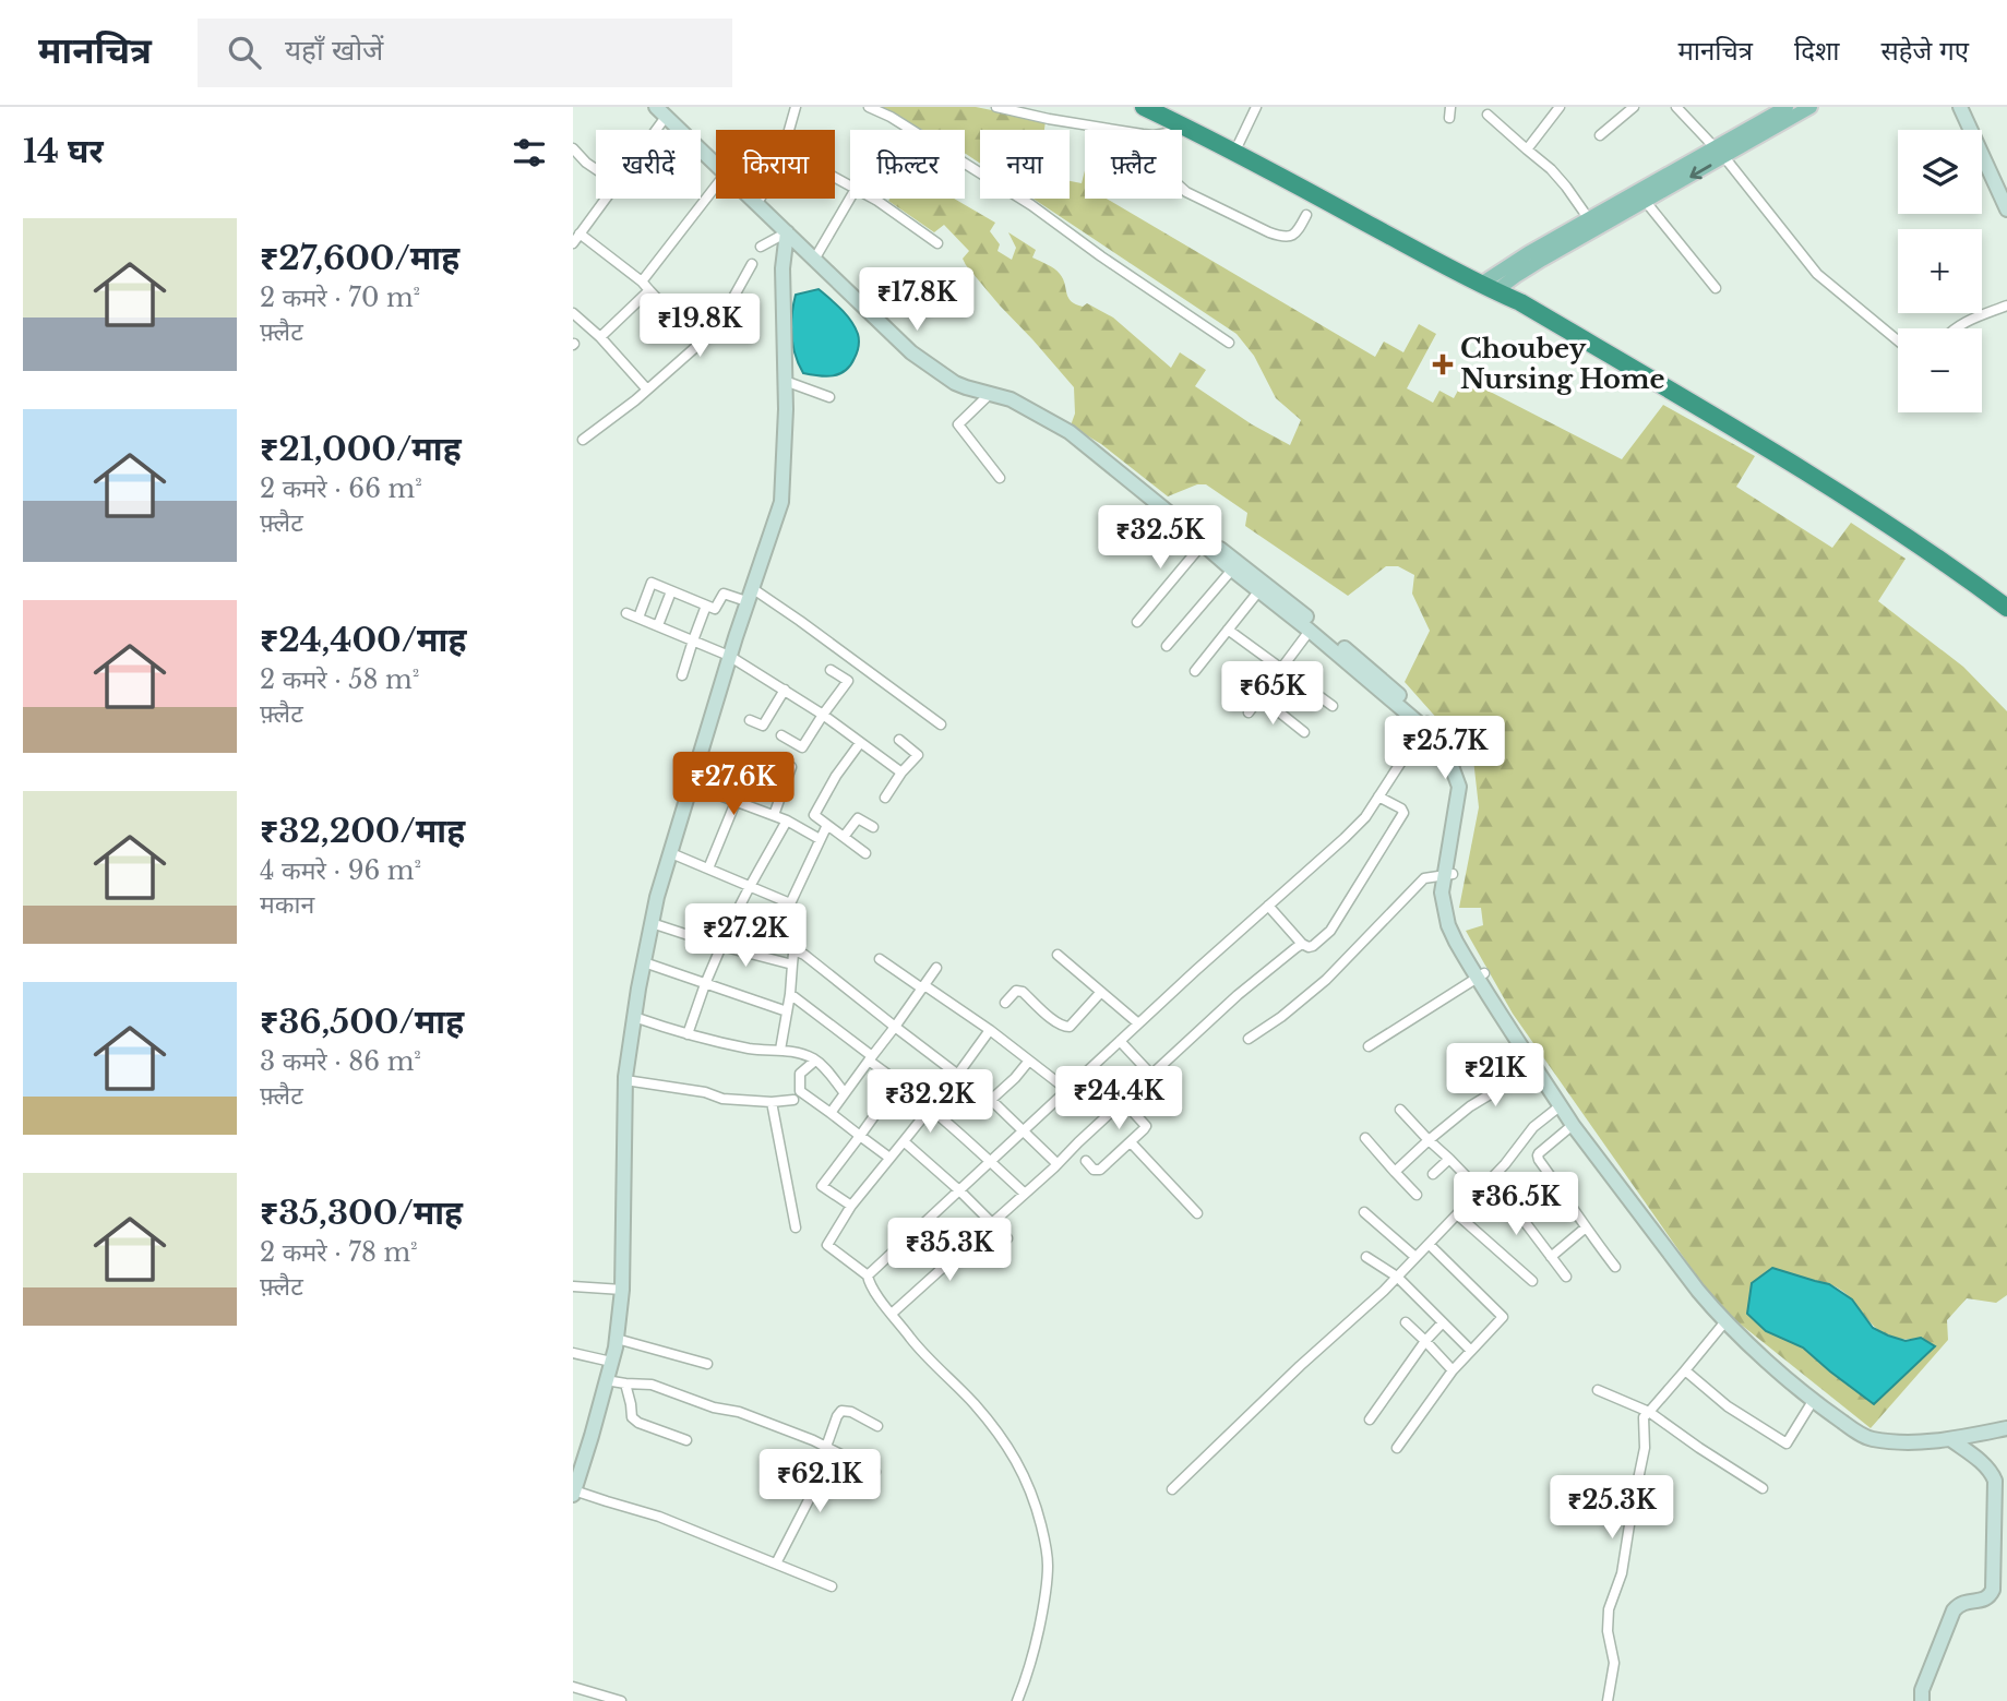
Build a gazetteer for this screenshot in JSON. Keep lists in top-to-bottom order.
{
  "places": {
    "health": ["Choubey Nursing Home"]
  },
  "page": {
    "header": "मानचित्र",
    "search": "यहाँ खोजें",
    "nav": ["मानचित्र", "दिशा", "सहेजे गए"],
    "heading": "14 घर",
    "map_buttons": ["+", "−"],
    "chip": [
      "खरीदें",
      "किराया",
      "फ़िल्टर",
      "नया",
      "फ़्लैट"
    ],
    "list": [
      {
        "name": "₹27,600/माह",
        "note": "2 कमरे · 70 m² · फ़्लैट"
      },
      {
        "name": "₹21,000/माह",
        "note": "2 कमरे · 66 m² · फ़्लैट"
      },
      {
        "name": "₹24,400/माह",
        "note": "2 कमरे · 58 m² · फ़्लैट"
      },
      {
        "name": "₹32,200/माह",
        "note": "4 कमरे · 96 m² · मकान"
      },
      {
        "name": "₹36,500/माह",
        "note": "3 कमरे · 86 m² · फ़्लैट"
      },
      {
        "name": "₹35,300/माह",
        "note": "2 कमरे · 78 m² · फ़्लैट"
      }
    ],
    "price": [
      "₹17.8K",
      "₹19.8K",
      "₹32.5K",
      "₹65K",
      "₹25.7K",
      "₹27.6K",
      "₹27.2K",
      "₹21K",
      "₹24.4K",
      "₹32.2K",
      "₹36.5K",
      "₹35.3K",
      "₹62.1K",
      "₹25.3K"
    ]
  }
}
